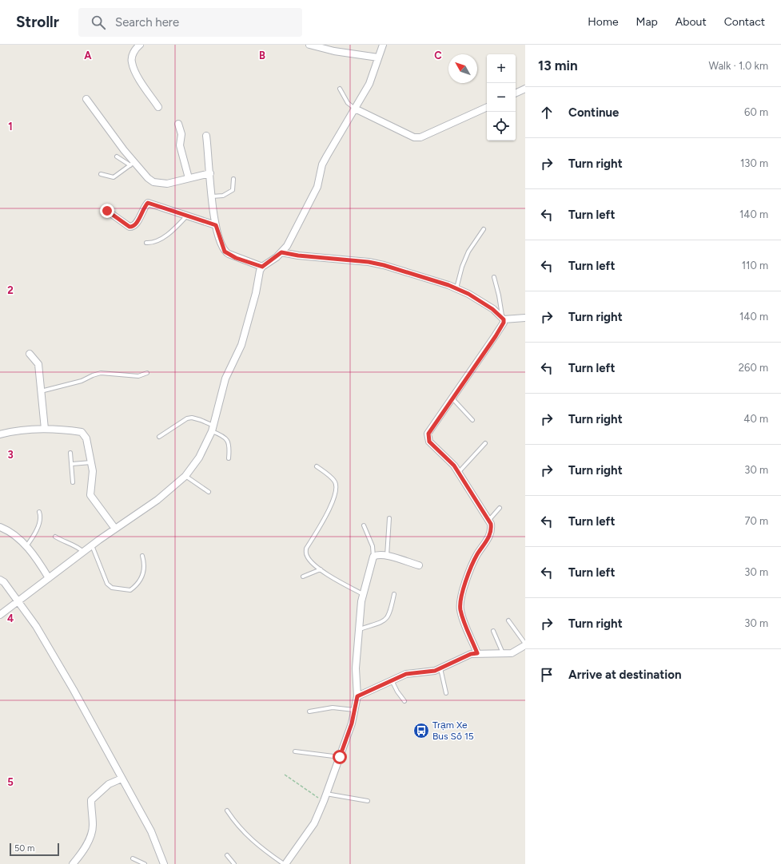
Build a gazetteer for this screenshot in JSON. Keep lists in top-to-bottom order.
{
  "places": {
    "bus stop": ["Trạm Xe Bus Số 15"]
  },
  "scale_bar": "50 m",
  "north": "top left",
  "page": {
    "header": "Strollr",
    "search": "Search here",
    "nav": [
      "Home",
      "Map",
      "About",
      "Contact"
    ],
    "heading": ["13 min", "Walk · 1.0 km"],
    "map_buttons": ["+", "−"],
    "list": [
      ["Continue", "60 m"],
      ["Turn right", "130 m"],
      ["Turn left", "140 m"],
      ["Turn left", "110 m"],
      ["Turn right", "140 m"],
      ["Turn left", "260 m"],
      ["Turn right", "40 m"],
      ["Turn right", "30 m"],
      ["Turn left", "70 m"],
      ["Turn left", "30 m"],
      ["Turn right", "30 m"],
      "Arrive at destination"
    ],
    "scale": "50 m"
  },
  "grid": {
    "columns": ["A", "B", "C"],
    "rows": [
      "1",
      "2",
      "3",
      "4",
      "5"
    ]
  }
}
